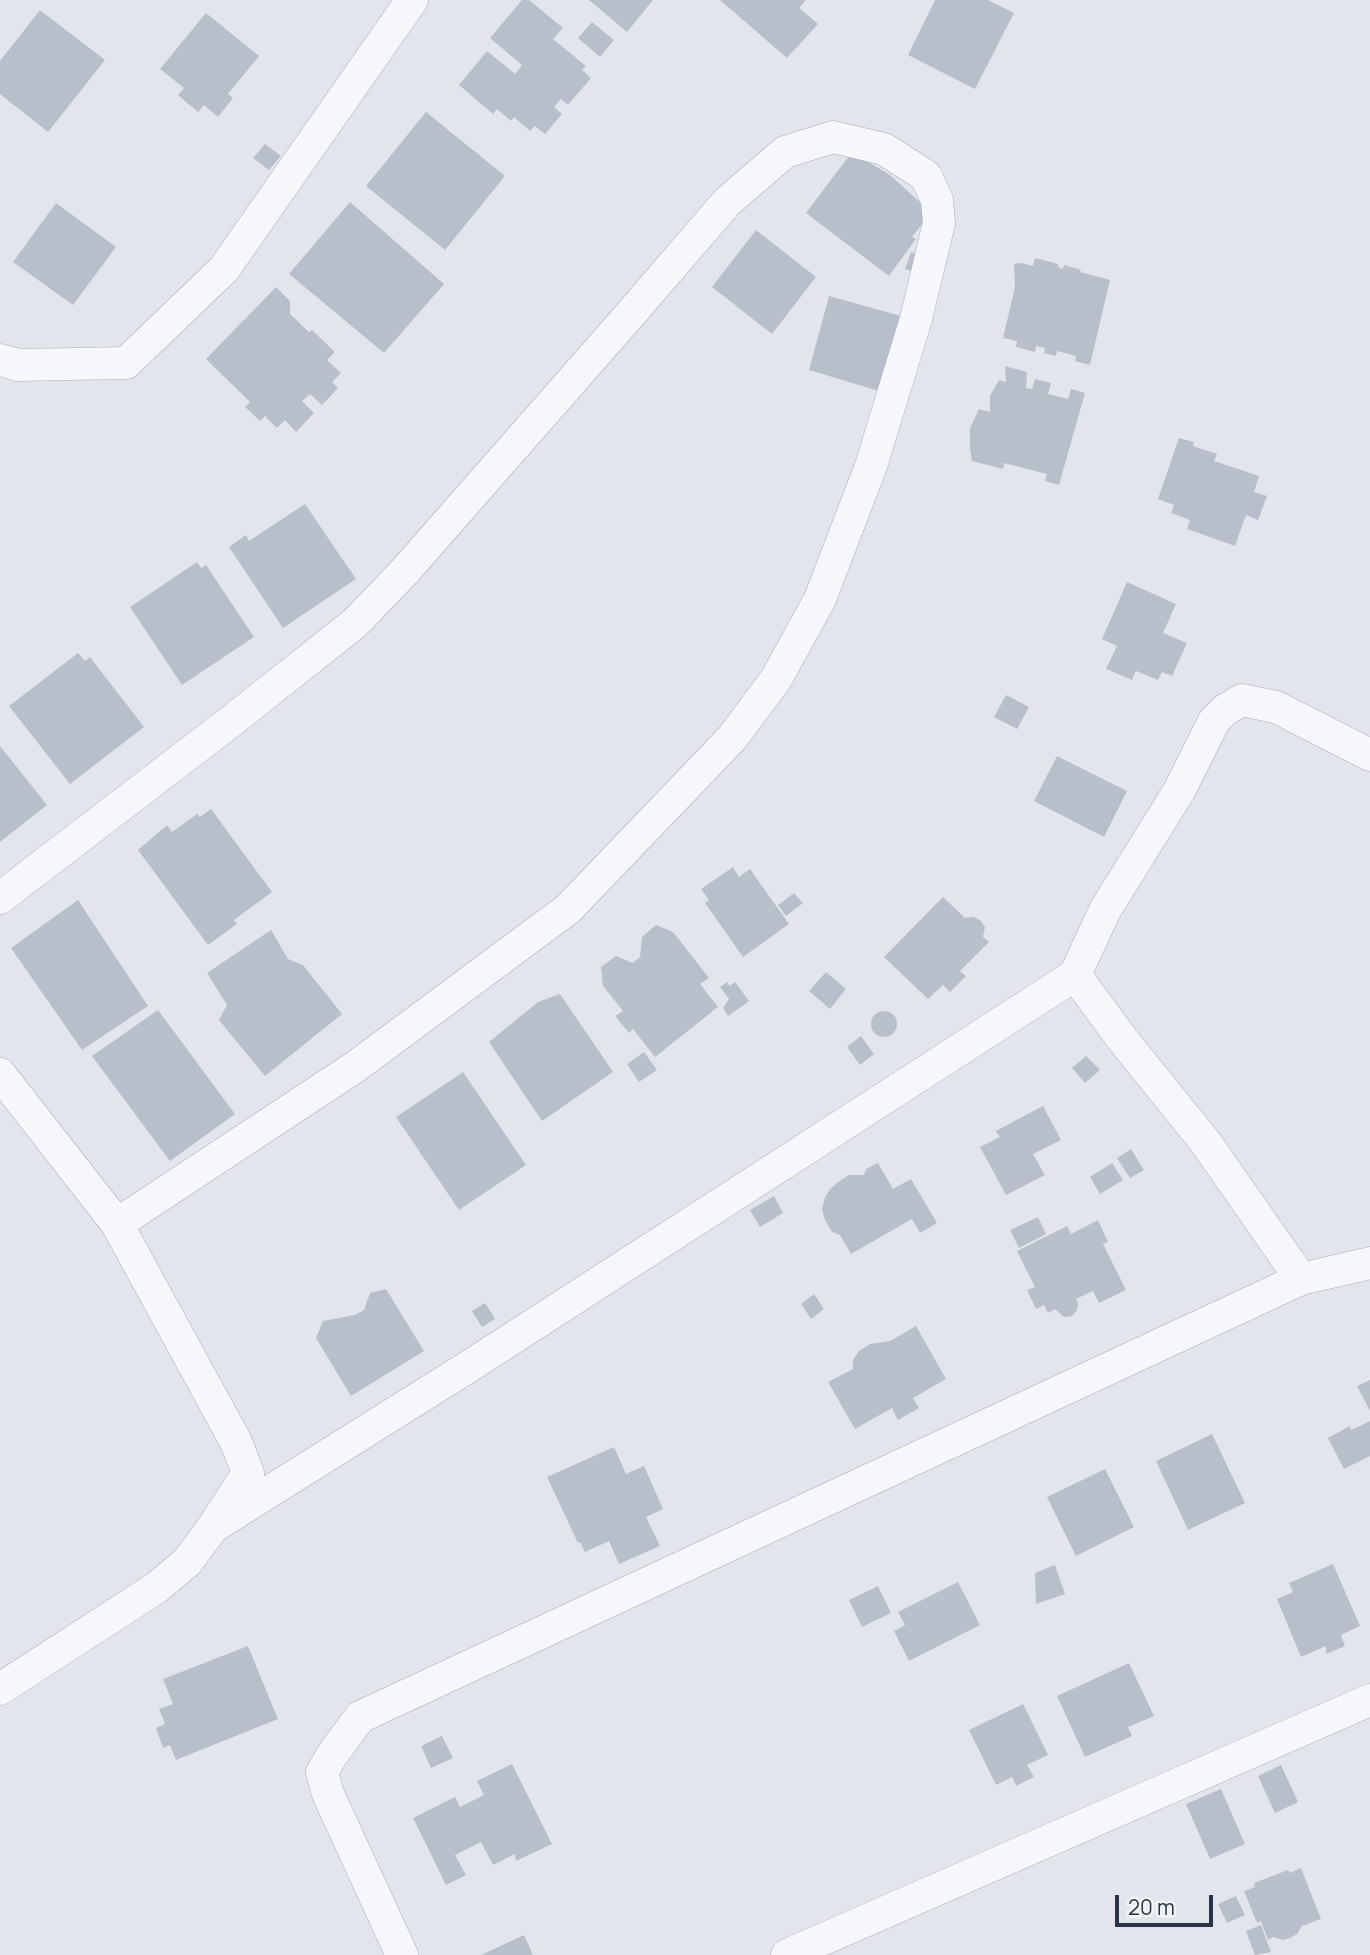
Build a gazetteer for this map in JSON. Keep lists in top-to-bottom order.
{
  "scale_bar": "20 m"
}
